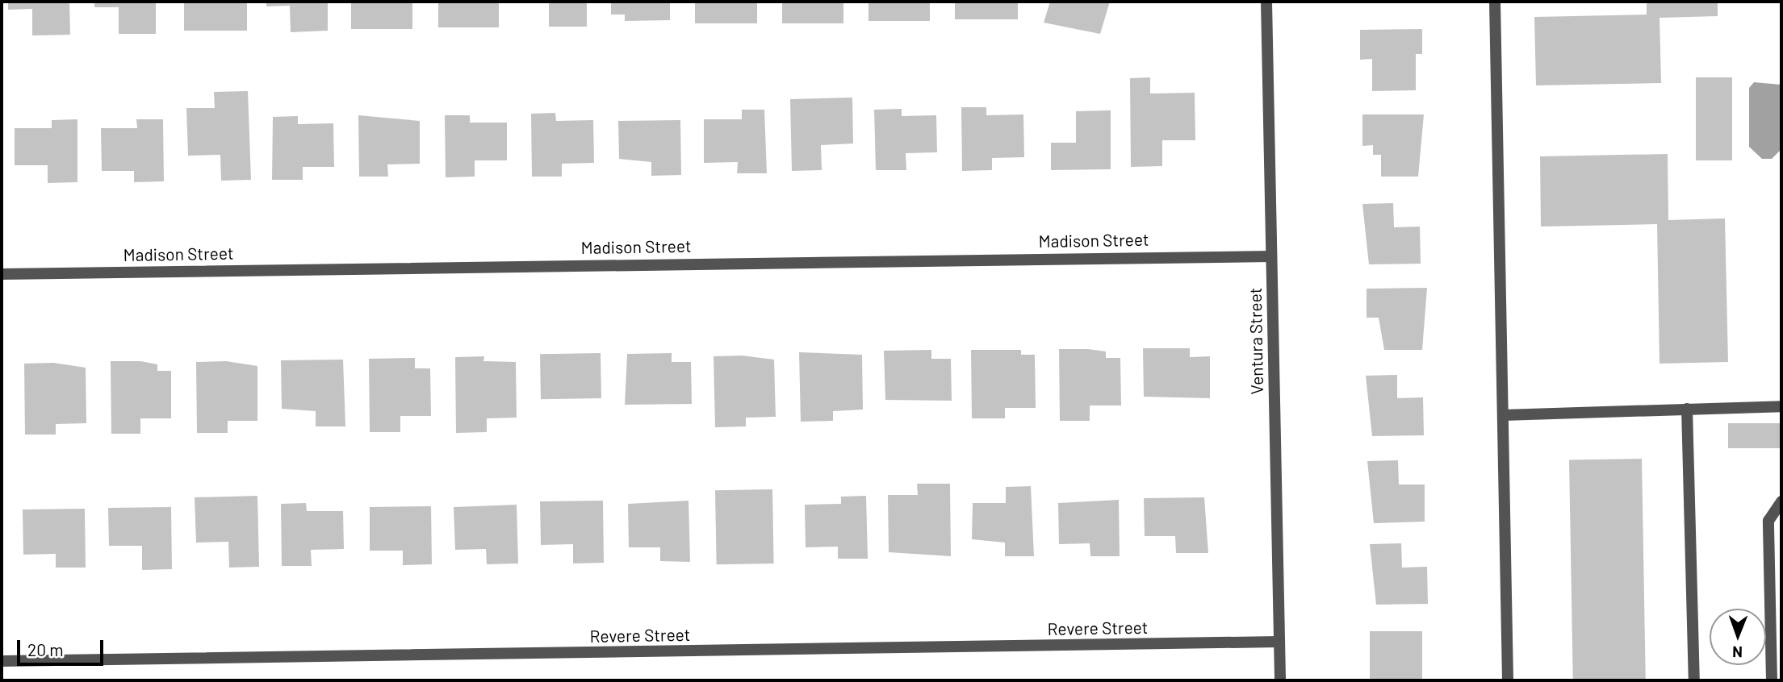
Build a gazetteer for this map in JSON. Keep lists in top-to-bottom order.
{
  "streets": {
    "street": ["Madison Street", "Ventura Street", "Revere Street"]
  },
  "crossings": [
    ["Madison Street", "Ventura Street"],
    ["Ventura Street", "Revere Street"]
  ],
  "scale_bar": "20 m",
  "north": "bottom"
}
